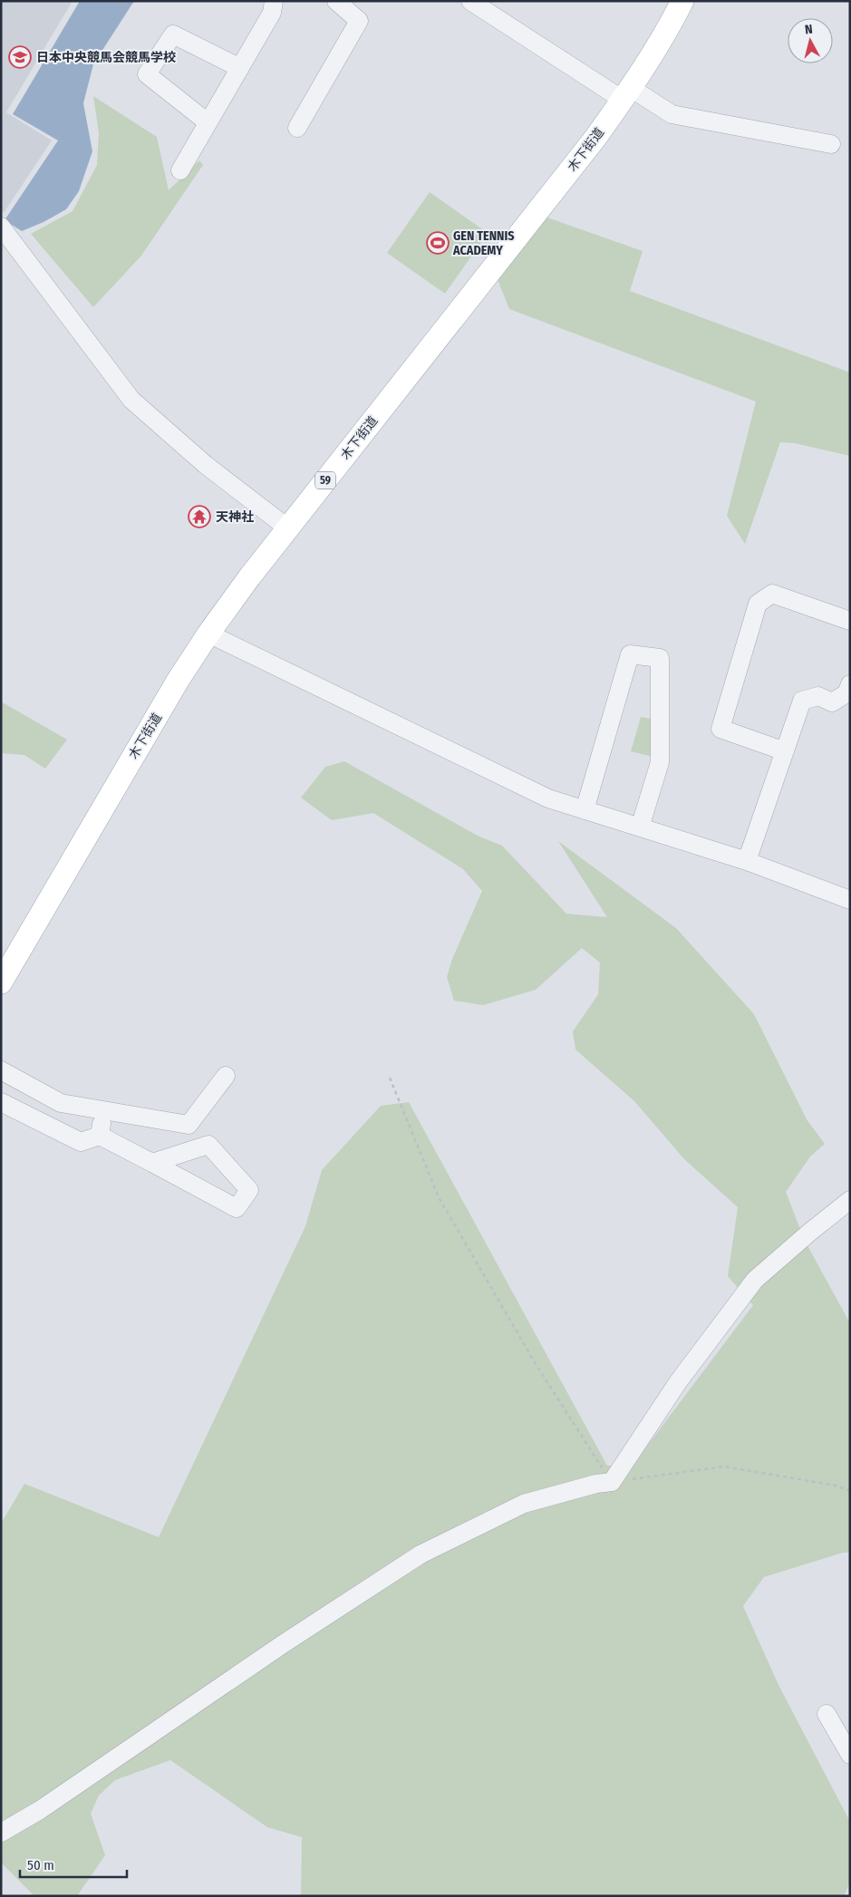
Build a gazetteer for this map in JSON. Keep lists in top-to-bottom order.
{
  "streets": {
    "main road": ["木下街道", "59"]
  },
  "places": {
    "school or university": ["日本中央競馬会競馬学校"],
    "sports": ["GEN TENNIS ACADEMY"],
    "temple": ["天神社"]
  },
  "scale_bar": "50 m",
  "north": "top"
}
